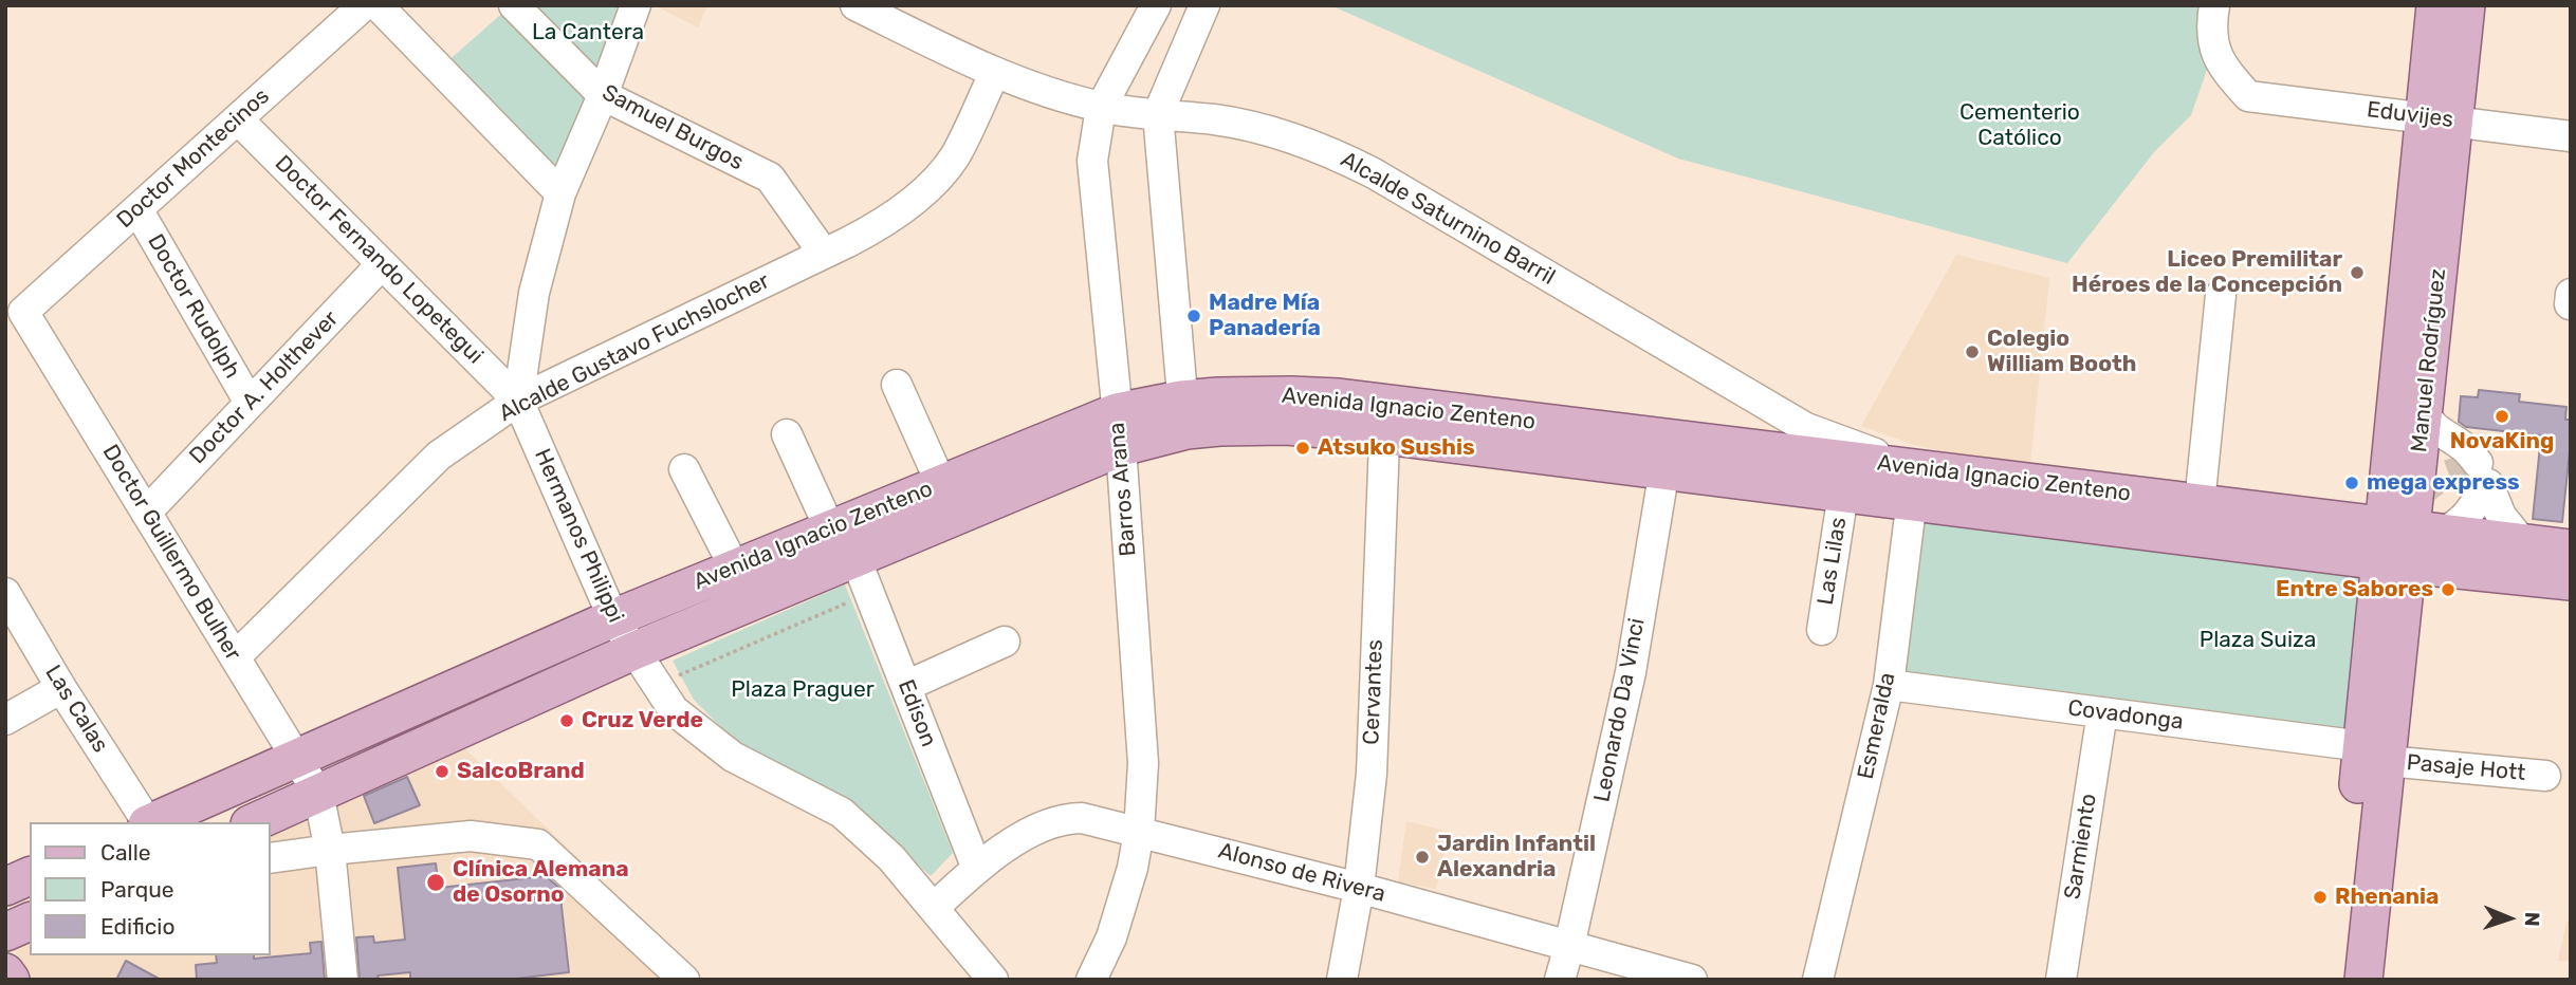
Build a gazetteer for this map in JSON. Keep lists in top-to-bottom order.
{
  "streets": {
    "main road": ["Manuel Rodríguez", "Avenida Ignacio Zenteno"],
    "street": [
      "Eduvijes",
      "Samuel Burgos",
      "Doctor Montecinos",
      "Alcalde Saturnino Barril",
      "Doctor Fernando Lopetegui",
      "Doctor Rudolph",
      "Alcalde Gustavo Fuchslocher",
      "Doctor A. Holthever",
      "Barros Arana",
      "Hermanos Philippi",
      "Doctor Guillermo Bulher",
      "Las Lilas",
      "Cervantes",
      "Las Calas",
      "Leonardo Da Vinci",
      "Edison",
      "Covadonga",
      "Esmeralda",
      "Pasaje Hott",
      "Sarmiento",
      "Alonso de Rivera"
    ]
  },
  "crossings": [
    ["Eduvijes", "Manuel Rodríguez"],
    ["Samuel Burgos", "Alcalde Gustavo Fuchslocher"],
    ["Doctor Montecinos", "Doctor Fernando Lopetegui"],
    ["Doctor Montecinos", "Doctor Rudolph"],
    ["Doctor Montecinos", "Doctor Guillermo Bulher"],
    ["Alcalde Saturnino Barril", "Alcalde Gustavo Fuchslocher"],
    ["Alcalde Saturnino Barril", "Avenida Ignacio Zenteno"],
    ["Alcalde Saturnino Barril", "Barros Arana"],
    ["Doctor Fernando Lopetegui", "Alcalde Gustavo Fuchslocher"],
    ["Doctor Fernando Lopetegui", "Doctor A. Holthever"],
    ["Doctor Fernando Lopetegui", "Hermanos Philippi"],
    ["Doctor Rudolph", "Doctor A. Holthever"],
    ["Alcalde Gustavo Fuchslocher", "Hermanos Philippi"],
    ["Alcalde Gustavo Fuchslocher", "Doctor Guillermo Bulher"],
    ["Manuel Rodríguez", "Avenida Ignacio Zenteno"],
    ["Manuel Rodríguez", "Covadonga"],
    ["Manuel Rodríguez", "Pasaje Hott"],
    ["Doctor A. Holthever", "Doctor Guillermo Bulher"],
    ["Avenida Ignacio Zenteno", "Barros Arana"],
    ["Avenida Ignacio Zenteno", "Hermanos Philippi"],
    ["Avenida Ignacio Zenteno", "Doctor Guillermo Bulher"],
    ["Avenida Ignacio Zenteno", "Las Lilas"],
    ["Avenida Ignacio Zenteno", "Cervantes"],
    ["Avenida Ignacio Zenteno", "Leonardo Da Vinci"],
    ["Avenida Ignacio Zenteno", "Edison"],
    ["Avenida Ignacio Zenteno", "Esmeralda"],
    ["Barros Arana", "Alonso de Rivera"],
    ["Hermanos Philippi", "Alonso de Rivera"],
    ["Cervantes", "Alonso de Rivera"],
    ["Leonardo Da Vinci", "Alonso de Rivera"],
    ["Edison", "Alonso de Rivera"],
    ["Covadonga", "Esmeralda"],
    ["Covadonga", "Pasaje Hott"],
    ["Covadonga", "Sarmiento"]
  ],
  "parks": [
    "La Cantera",
    "Cementerio Católico",
    "Plaza Suiza",
    "Plaza Praguer"
  ],
  "places": [
    "Liceo Premilitar Héroes de la Concepción",
    "Madre Mía Panadería",
    "Colegio William Booth",
    "NovaKing",
    "Atsuko Sushis",
    "mega express",
    "Entre Sabores",
    "Cruz Verde",
    "SalcoBrand",
    "Jardin Infantil Alexandria",
    "Clínica Alemana de Osorno",
    "Rhenania"
  ],
  "legend": ["Calle", "Parque", "Edificio"],
  "north": "right"
}
